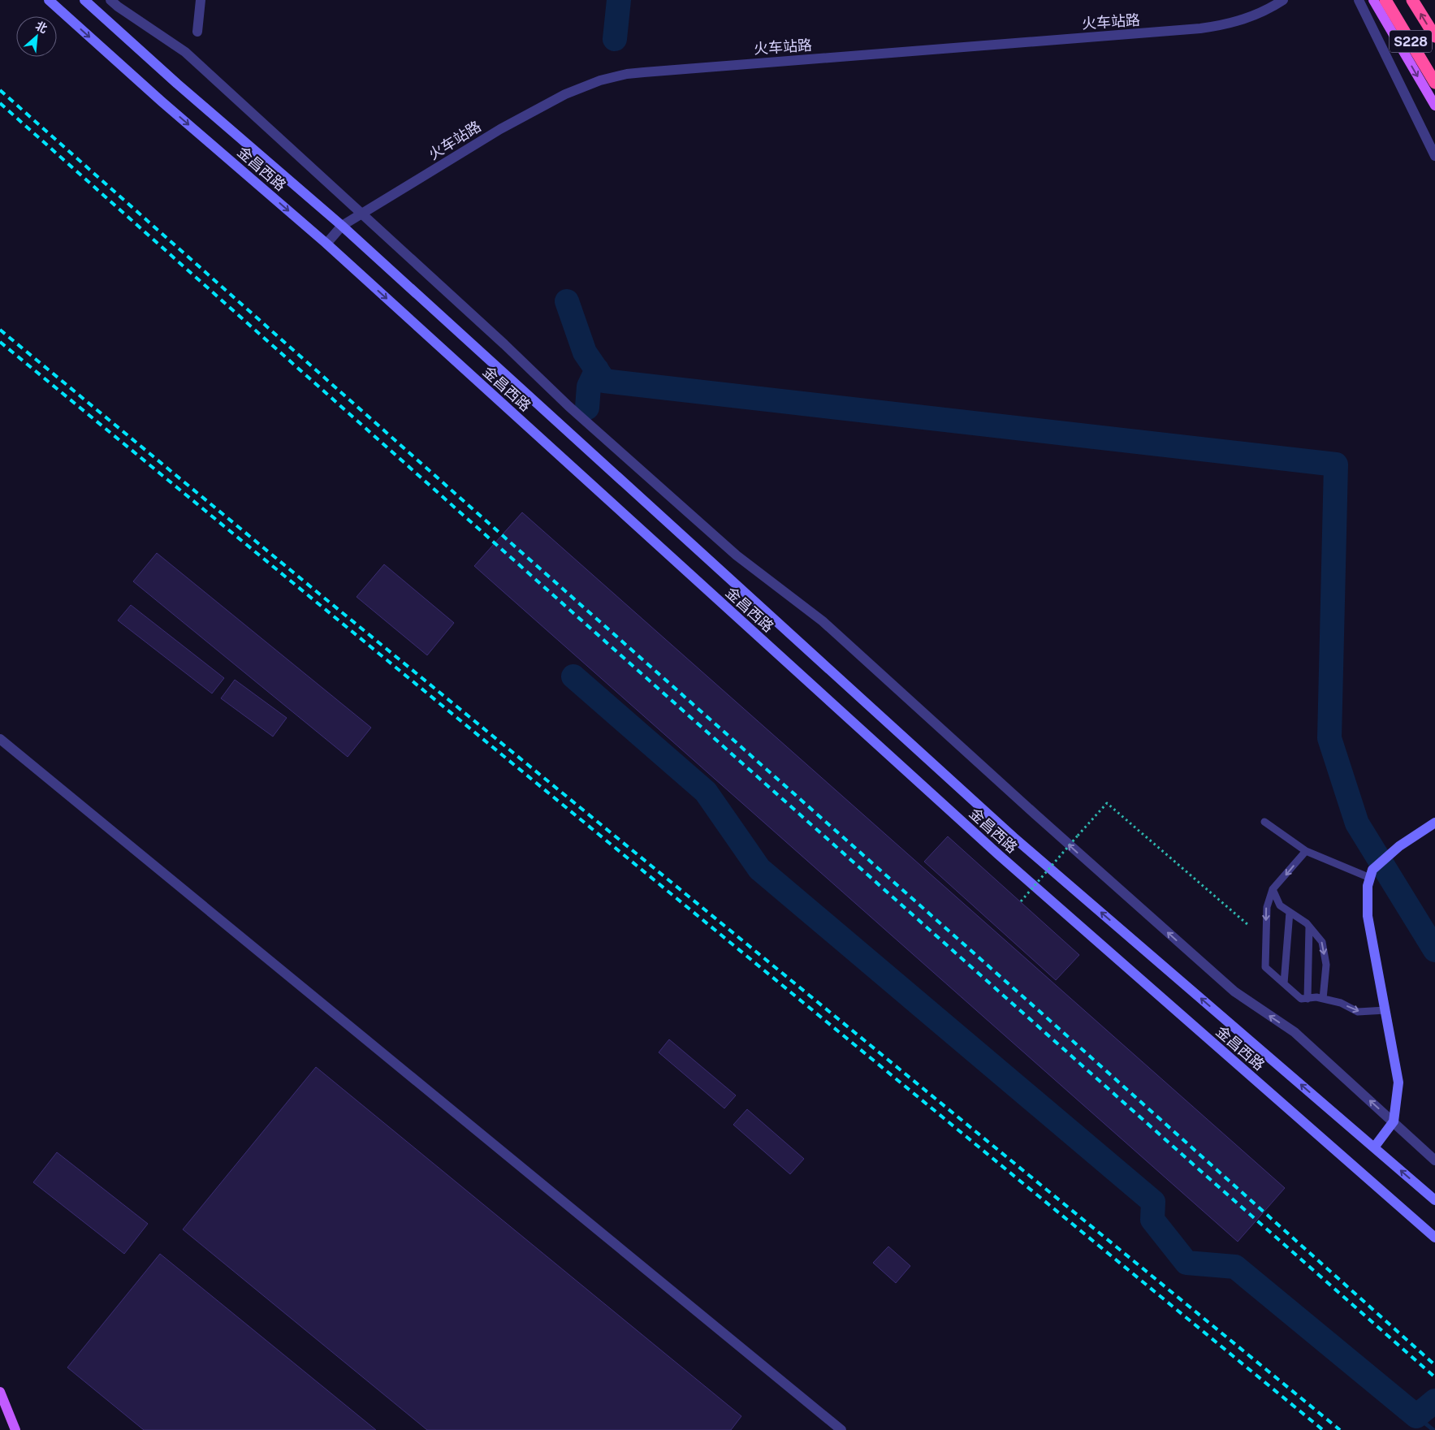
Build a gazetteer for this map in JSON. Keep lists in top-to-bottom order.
{
  "streets": {
    "highway": ["S228"],
    "main road": ["金昌西路"],
    "street": ["火车站路"]
  },
  "crossings": [
    ["火车站路", "金昌西路"]
  ],
  "north": "top right"
}
